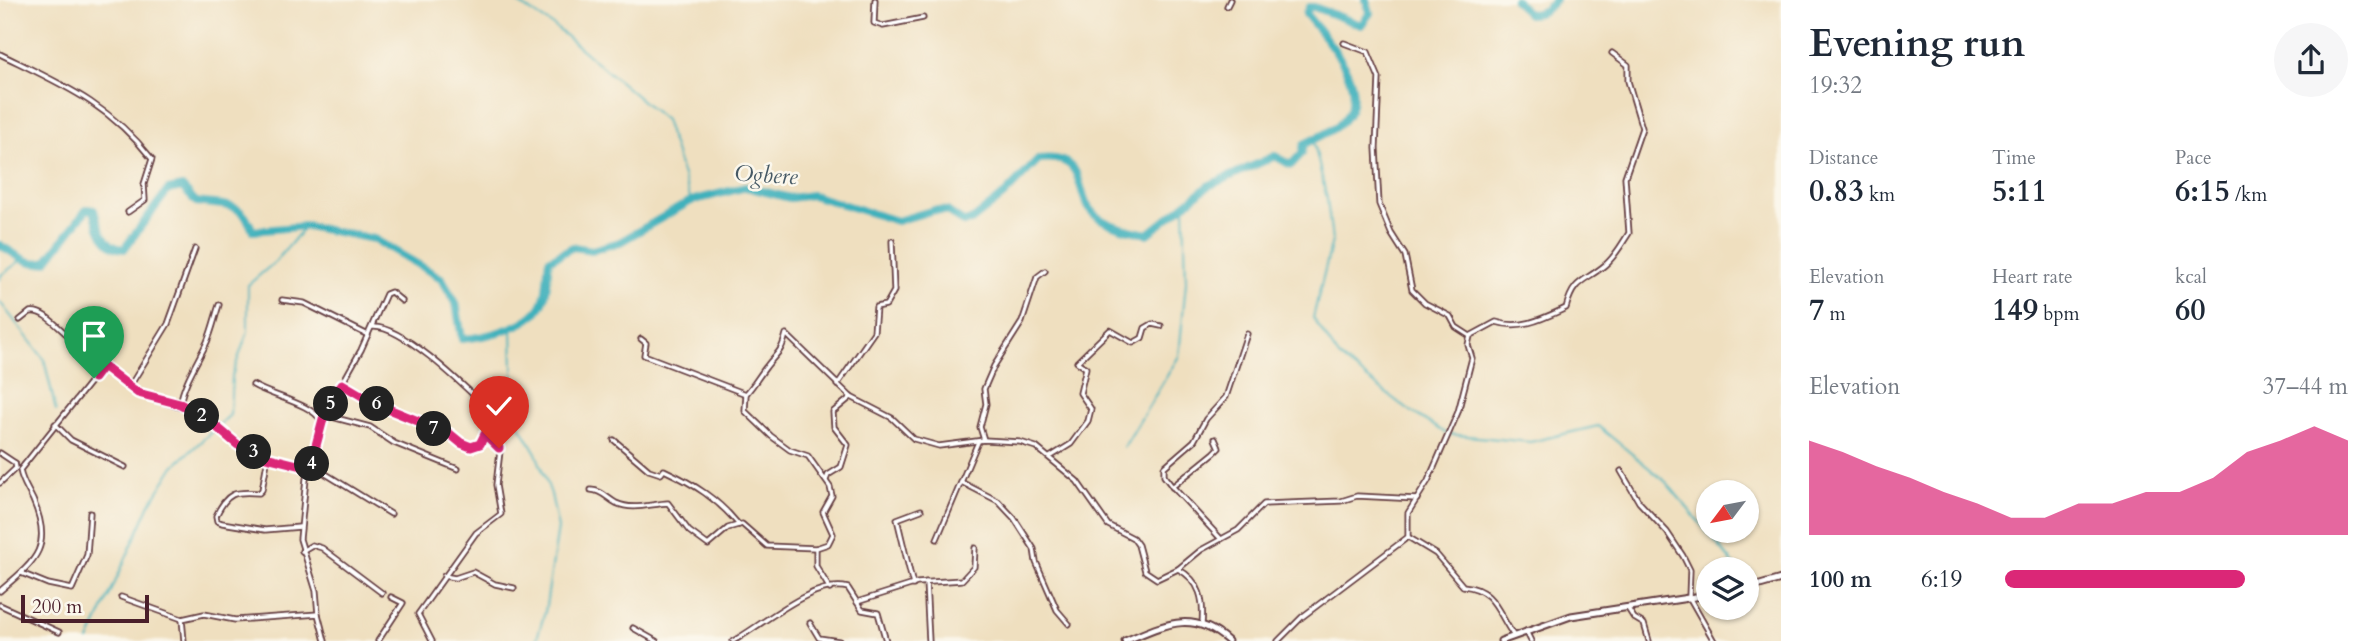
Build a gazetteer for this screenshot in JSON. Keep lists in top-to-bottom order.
{
  "water": ["Ogbere"],
  "scale_bar": "200 m",
  "north": "bottom left",
  "page": {
    "heading": ["Evening run", "19:32"],
    "stats": [
      ["Distance", "0.83 km"],
      ["Time", "5:11"],
      ["Pace", "6:15 /km"],
      ["Elevation", "7 m"],
      ["Heart rate", "149 bpm"],
      ["kcal", "60"]
    ],
    "chart": ["Elevation", "37–44 m"],
    "pins": [
      "5",
      "6",
      "2",
      "7",
      "3",
      "4"
    ],
    "list": [
      {
        "name": "100 m",
        "note": "6:19"
      }
    ],
    "scale": "200 m"
  }
}
